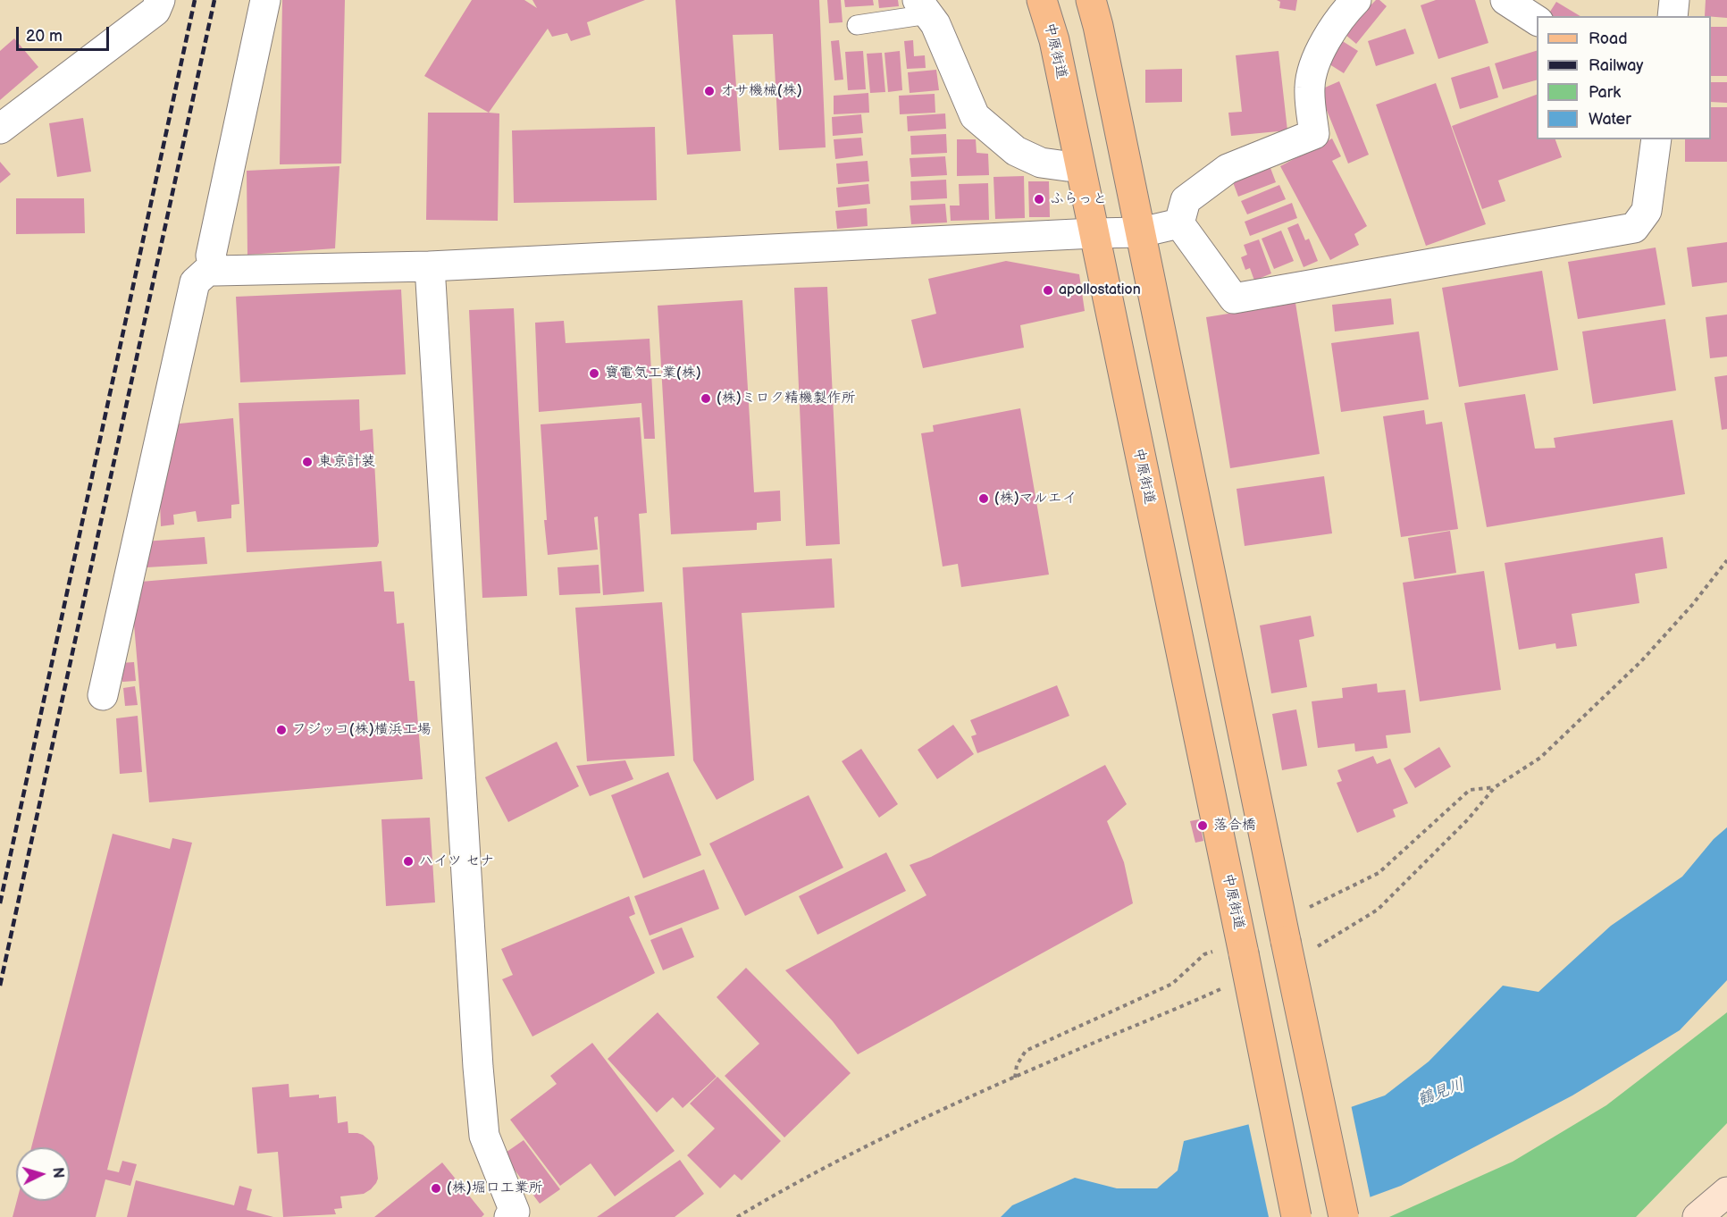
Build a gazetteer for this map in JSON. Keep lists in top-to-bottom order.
{
  "streets": {
    "main road": ["中原街道"]
  },
  "water": ["鶴見川"],
  "places": [
    "オサ機械(株)",
    "ふらっと",
    "apollostation",
    "寶電気工業(株)",
    "(株)ミロク精機製作所",
    "東京計装",
    "(株)マルエイ",
    "フジッコ(株)横浜工場",
    "落合橋",
    "ハイツ セナ",
    "(株)堀口工業所"
  ],
  "legend": [
    "Road",
    "Railway",
    "Park",
    "Water"
  ],
  "scale_bar": "20 m",
  "north": "right"
}
